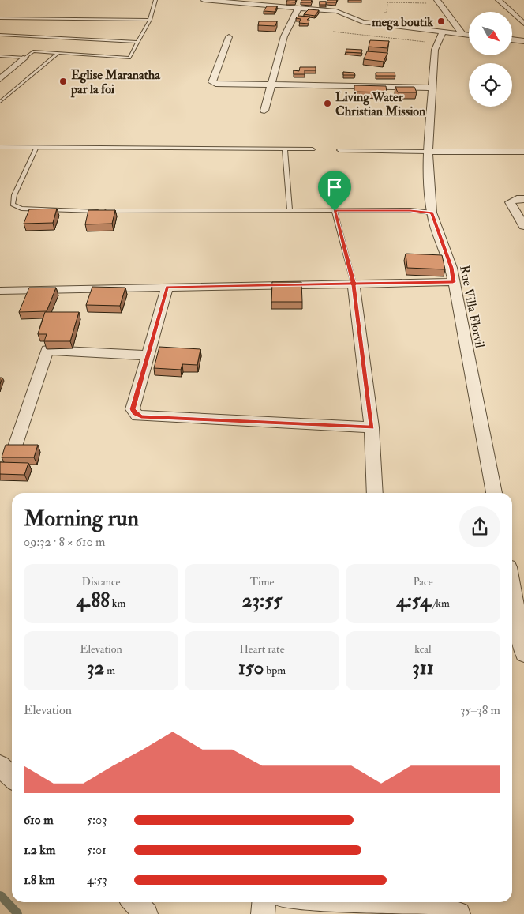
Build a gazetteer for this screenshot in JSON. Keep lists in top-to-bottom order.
{
  "streets": {
    "street": ["Rue Villa Florvil"]
  },
  "places": ["mega boutik", "Eglise Maranatha par la foi", "Living Water Christian Mission"],
  "north": "bottom right",
  "page": {
    "heading": ["Morning run", "09:32 · 8 × 610 m"],
    "stats": [
      ["Distance", "4.88 km"],
      ["Time", "23:55"],
      ["Pace", "4:54 /km"],
      ["Elevation", "32 m"],
      ["Heart rate", "150 bpm"],
      ["kcal", "311"]
    ],
    "chart": ["Elevation", "35–38 m"],
    "list": [
      {
        "name": "610 m",
        "note": "5:03"
      },
      {
        "name": "1.2 km",
        "note": "5:01"
      },
      {
        "name": "1.8 km",
        "note": "4:53"
      }
    ]
  }
}
